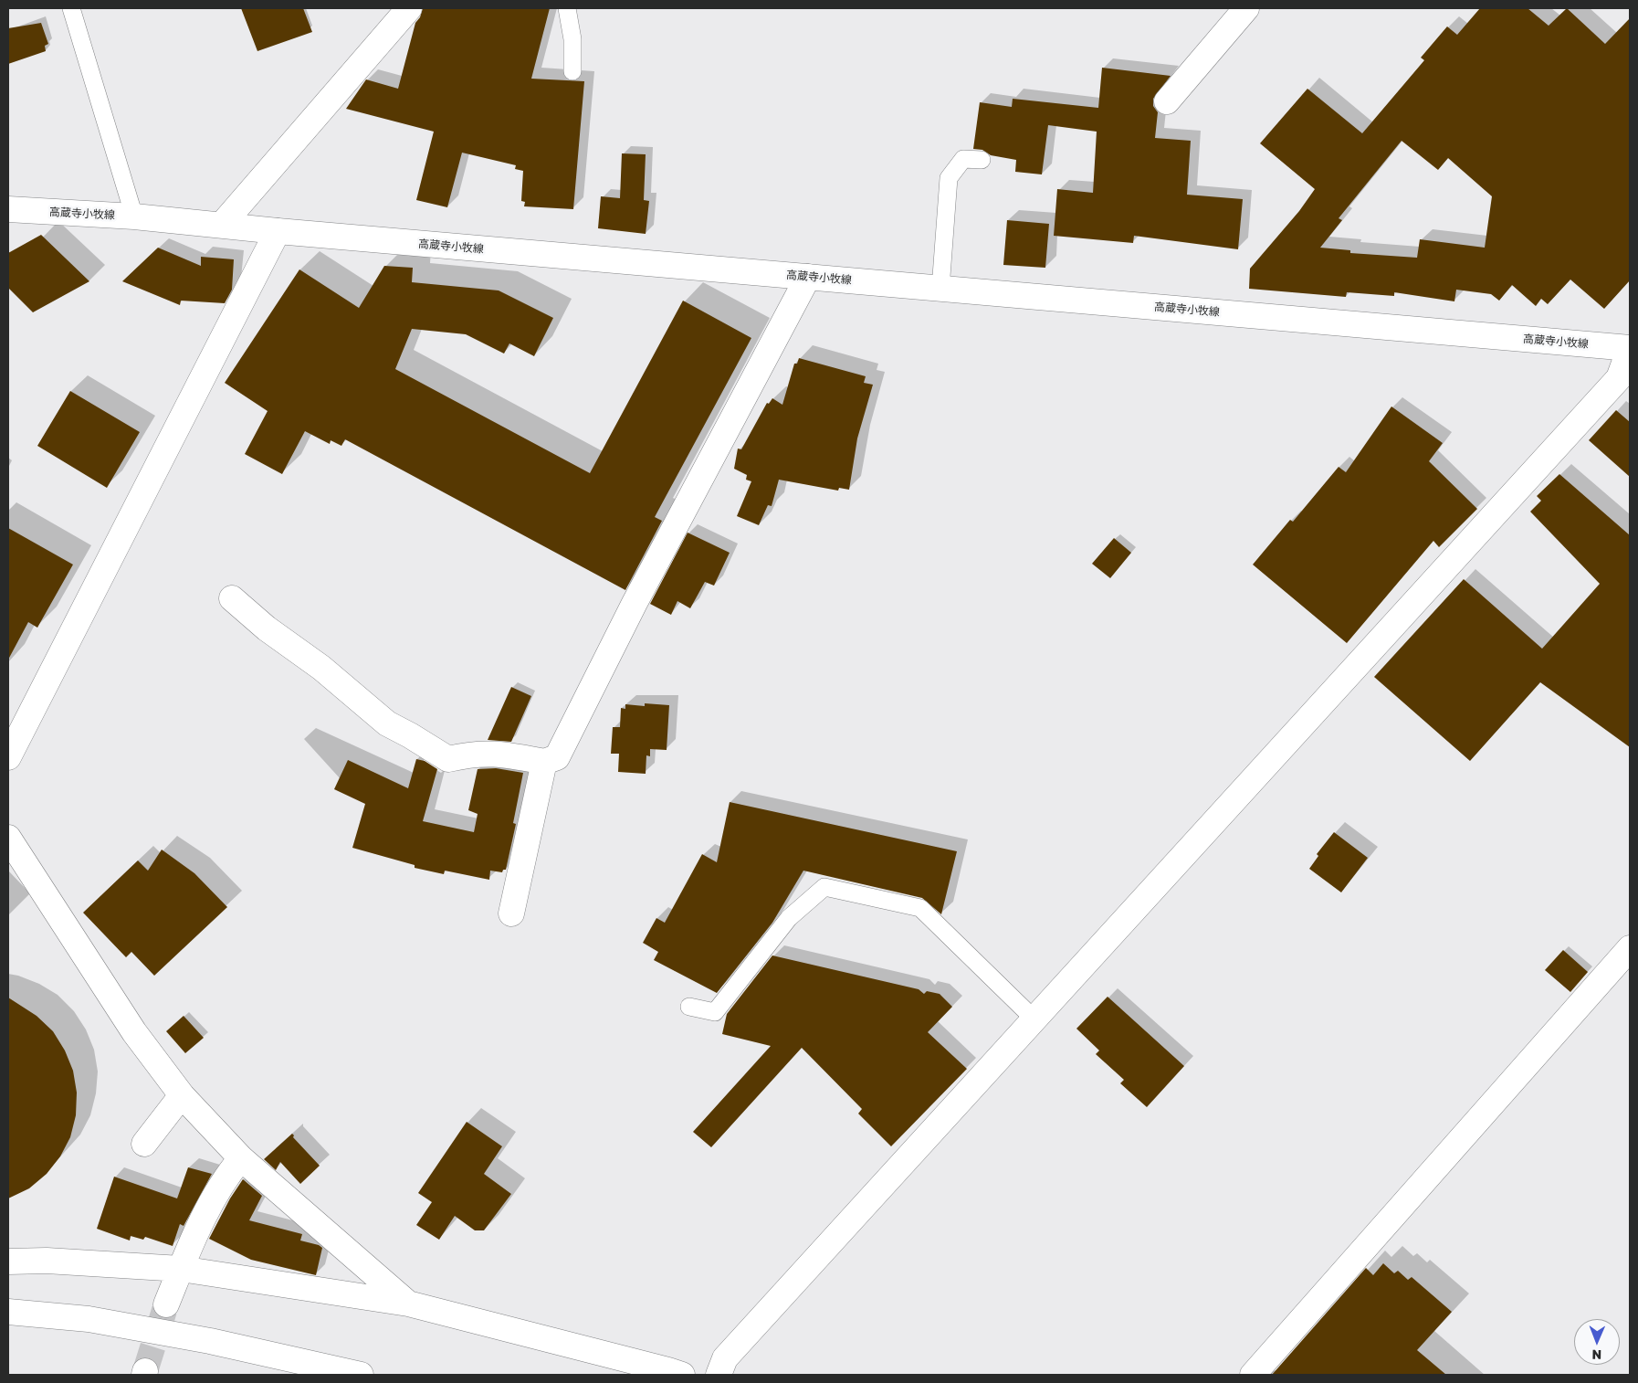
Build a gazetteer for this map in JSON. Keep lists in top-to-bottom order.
{
  "streets": {
    "main road": ["高蔵寺小牧線"]
  },
  "north": "bottom"
}
